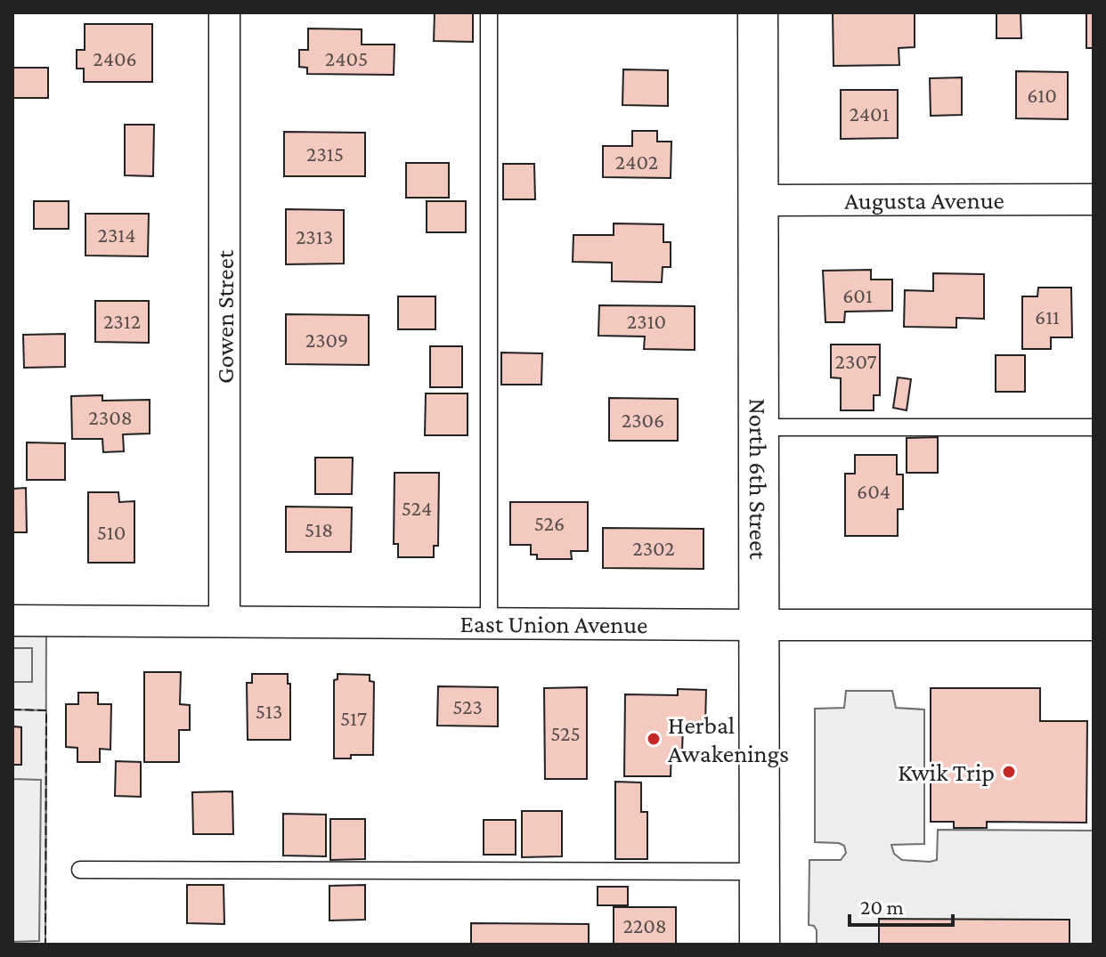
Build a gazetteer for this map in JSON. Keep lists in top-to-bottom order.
{
  "streets": {
    "main road": ["North 6th Street"],
    "street": ["Augusta Avenue", "Gowen Street", "East Union Avenue"]
  },
  "crossings": [
    ["Augusta Avenue", "North 6th Street"],
    ["Gowen Street", "East Union Avenue"],
    ["North 6th Street", "East Union Avenue"]
  ],
  "places": ["Herbal Awakenings", "Kwik Trip"],
  "house_numbers": [
    "2406",
    "2405",
    "610",
    "2401",
    "2315",
    "2402",
    "2314",
    "2313",
    "601",
    "611",
    "2312",
    "2310",
    "2309",
    "2307",
    "2308",
    "2306",
    "604",
    "524",
    "526",
    "518",
    "510",
    "2302",
    "523",
    "513",
    "517",
    "525",
    "2208"
  ],
  "scale_bar": "20 m"
}
